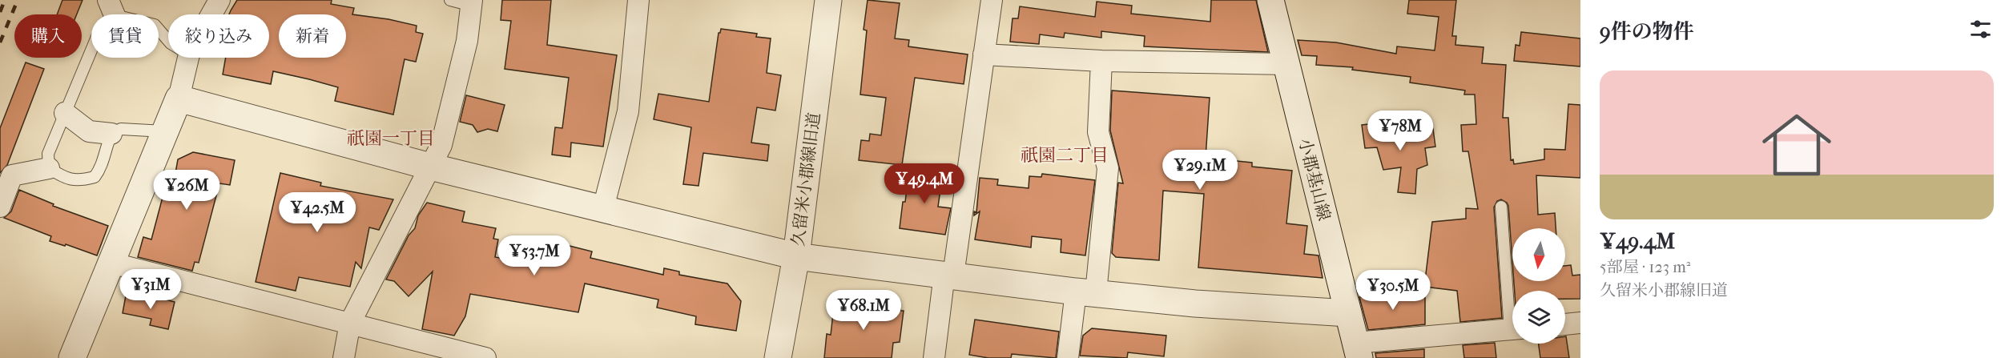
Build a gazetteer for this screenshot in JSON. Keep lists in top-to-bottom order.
{
  "streets": {
    "street": ["久留米小郡線旧道", "小郡基山線"]
  },
  "districts": ["祇園一丁目", "祇園二丁目"],
  "north": "bottom",
  "page": {
    "heading": "9件の物件",
    "chip": [
      "購入",
      "賃貸",
      "絞り込み",
      "新着"
    ],
    "list": [
      {
        "name": "¥49.4M",
        "note": "5部屋 · 123 m² · 久留米小郡線旧道"
      }
    ],
    "price": [
      "¥78M",
      "¥29.1M",
      "¥49.4M",
      "¥26M",
      "¥42.5M",
      "¥53.7M",
      "¥31M",
      "¥30.5M",
      "¥68.1M"
    ]
  }
}
